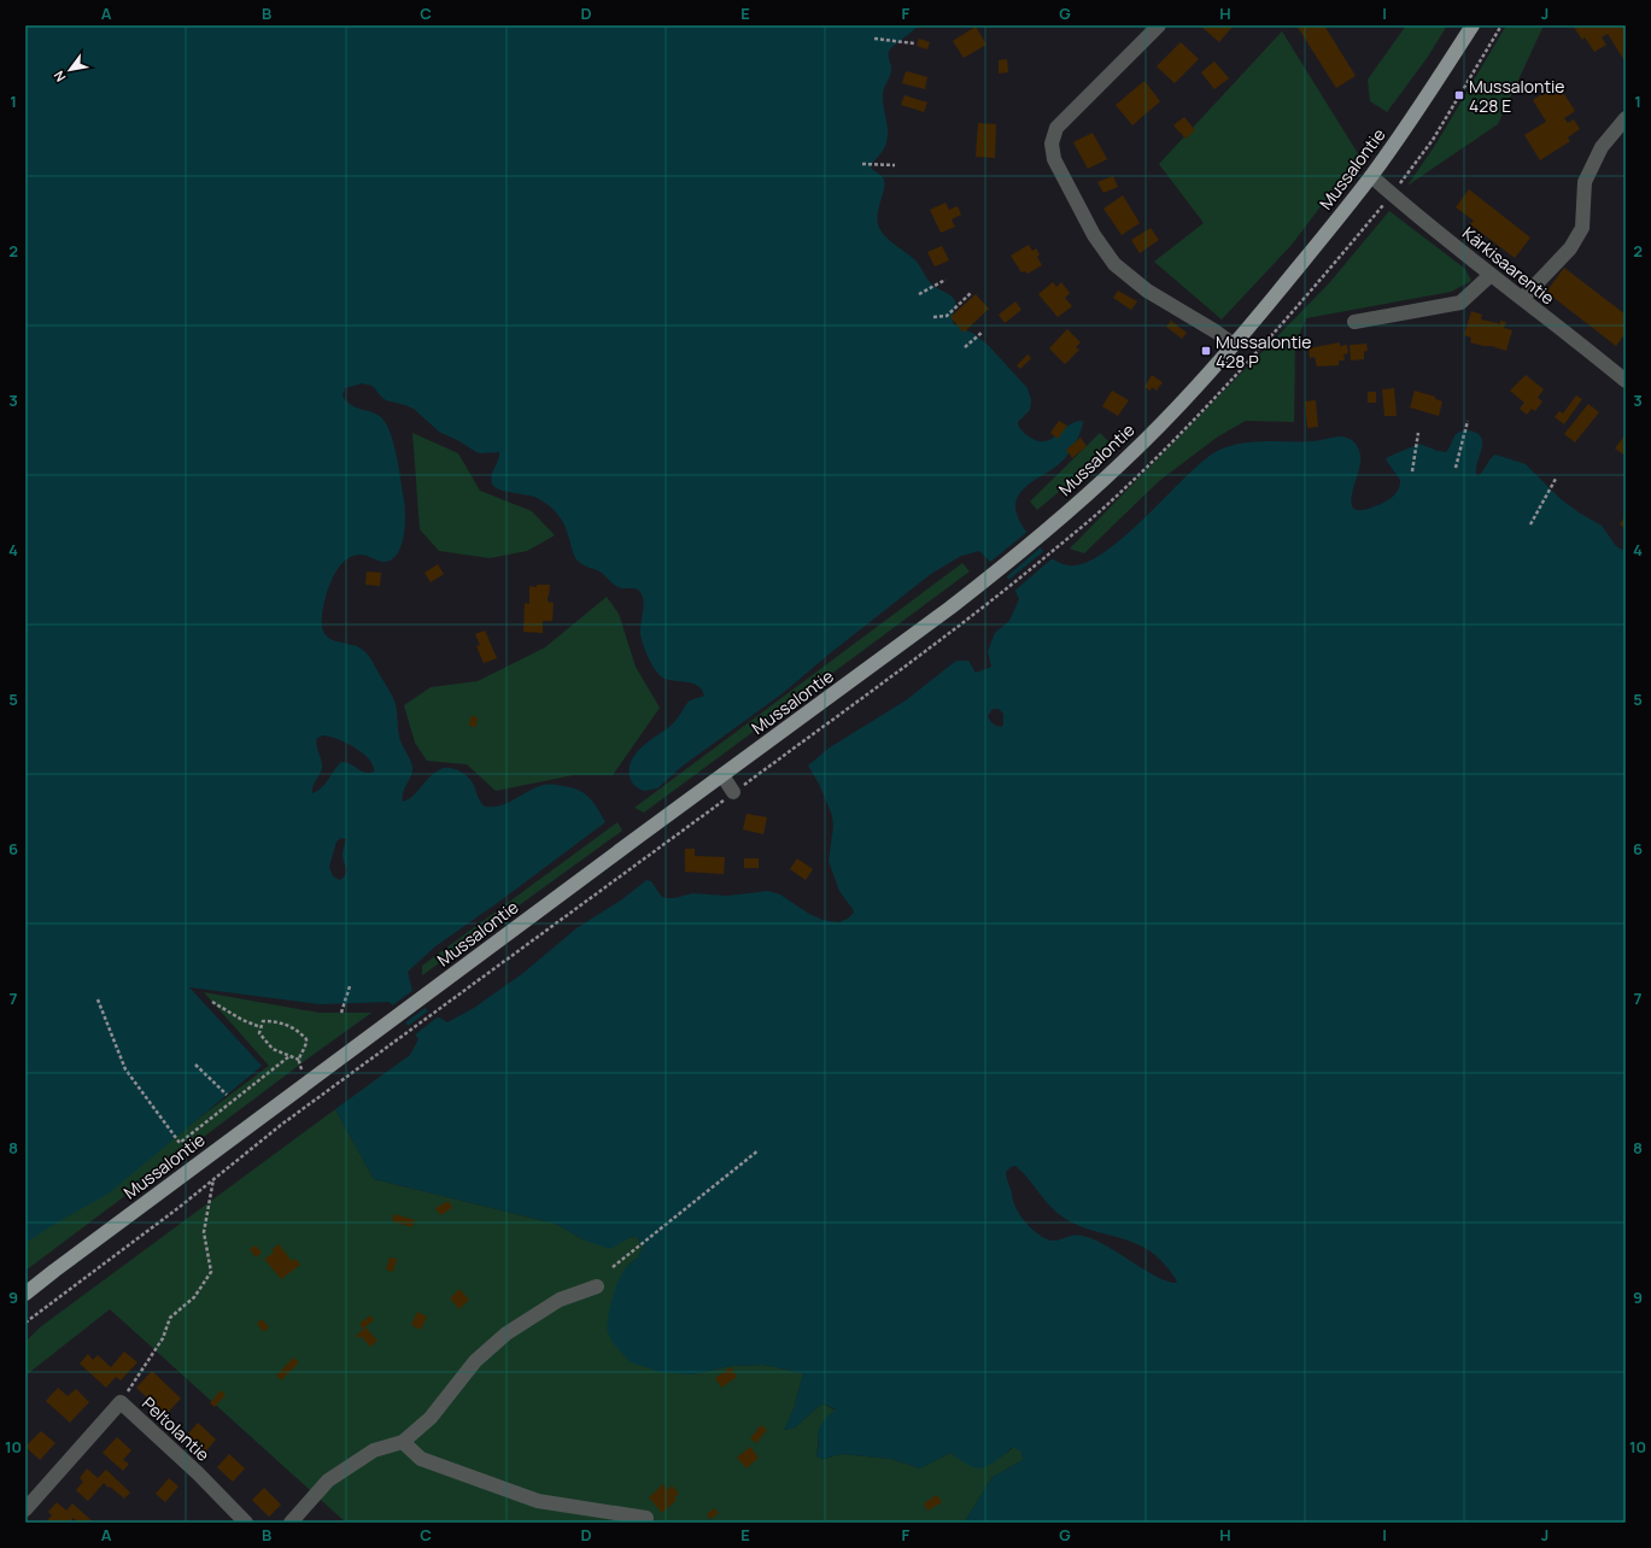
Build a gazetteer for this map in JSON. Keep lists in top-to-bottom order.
{
  "streets": {
    "main road": ["Mussalontie"],
    "street": ["Kärkisaarentie", "Peltolantie"]
  },
  "crossings": [
    ["Mussalontie", "Kärkisaarentie"]
  ],
  "places": {
    "transit": ["Mussalontie 428 E", "Mussalontie 428 P"]
  },
  "north": "bottom left",
  "grid": {
    "columns": [
      "A",
      "B",
      "C",
      "D",
      "E",
      "F",
      "G",
      "H",
      "I",
      "J"
    ],
    "rows": [
      "1",
      "2",
      "3",
      "4",
      "5",
      "6",
      "7",
      "8",
      "9",
      "10"
    ]
  }
}
